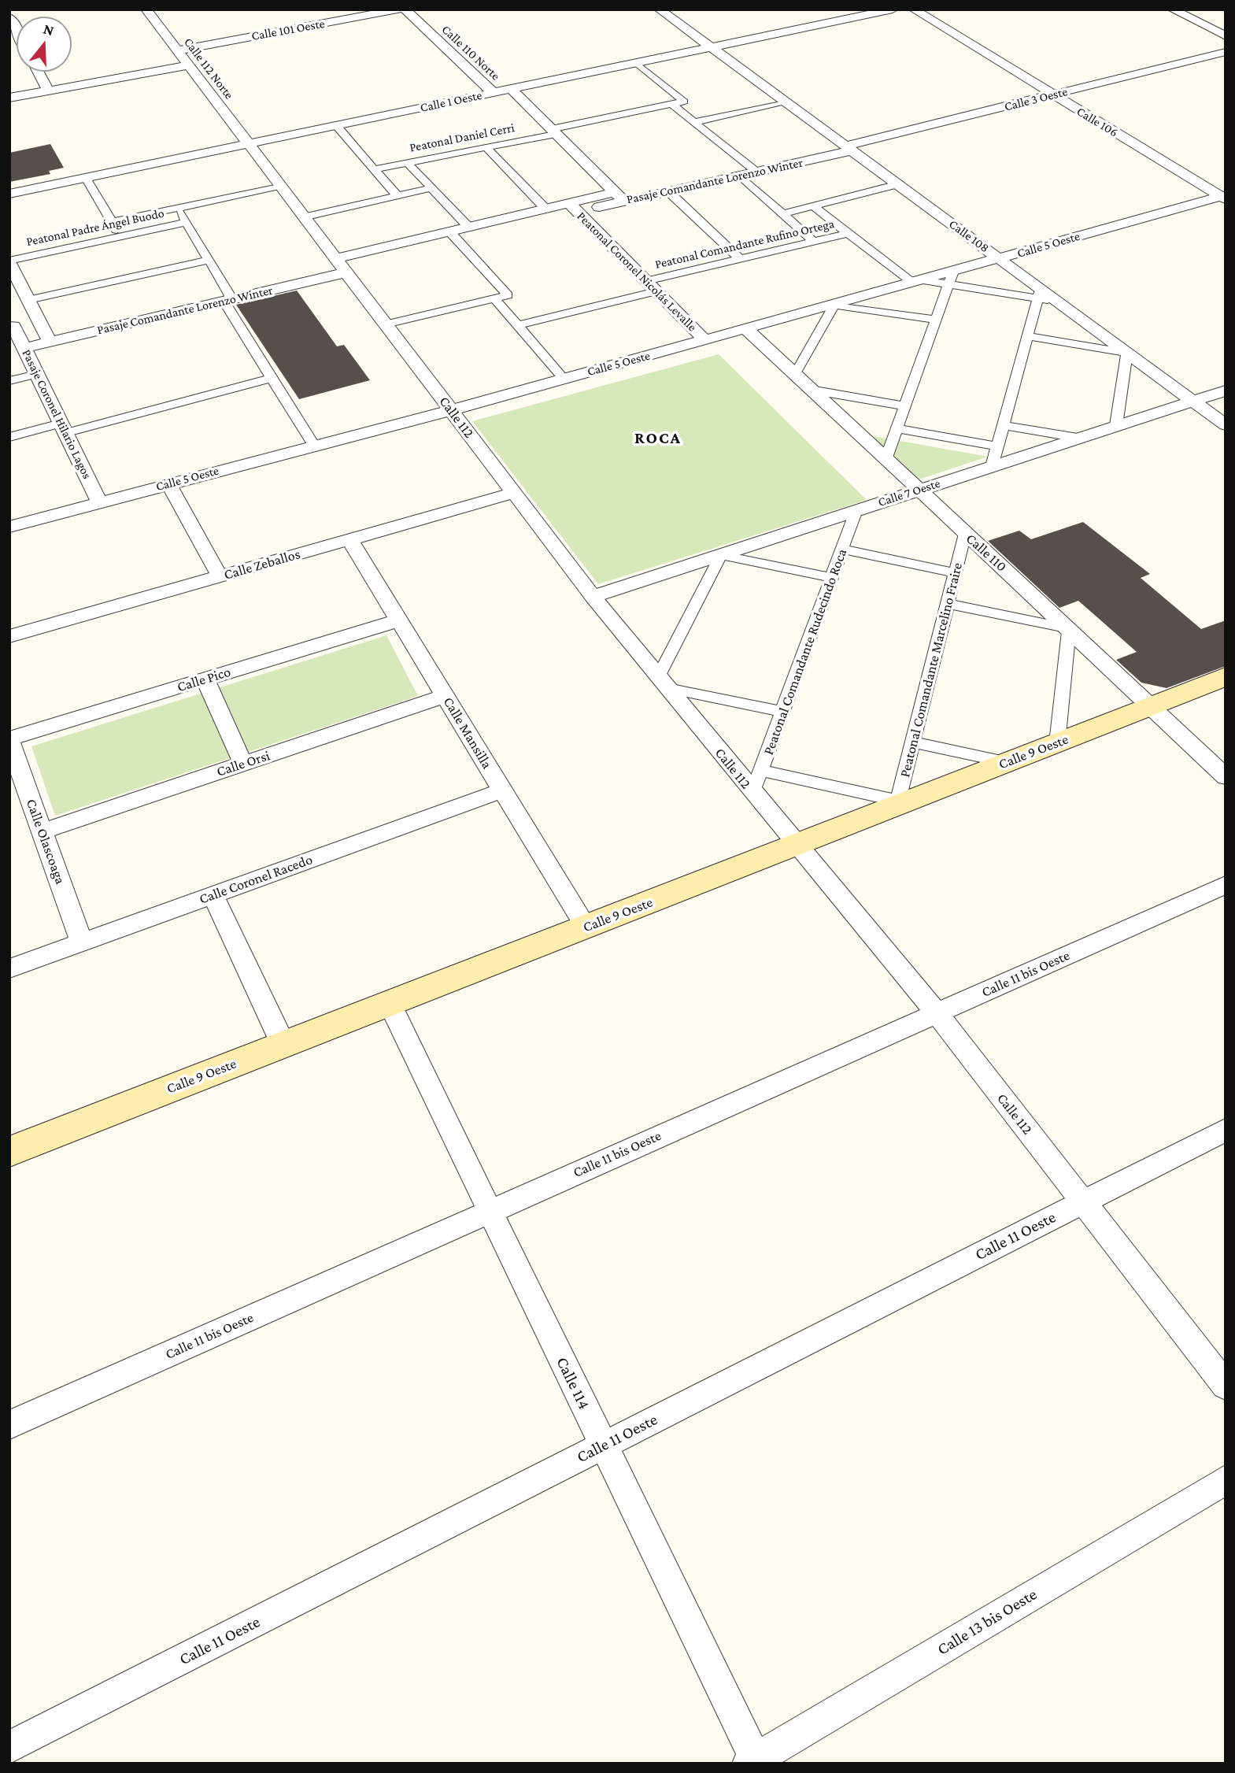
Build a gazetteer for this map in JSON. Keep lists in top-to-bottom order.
{
  "streets": {
    "main road": ["Calle 9 Oeste"],
    "street": [
      "Calle 101 Oeste",
      "Calle 110 Norte",
      "Calle 112 Norte",
      "Calle 3 Oeste",
      "Calle 1 Oeste",
      "Calle 106",
      "Peatonal Daniel Cerri",
      "Pasaje Comandante Lorenzo Winter",
      "Peatonal Padre Ángel Buodo",
      "Calle 108",
      "Peatonal Comandante Rufino Ortega",
      "Calle 5 Oeste",
      "Peatonal Coronel Nicolás Levalle",
      "Pasaje Coronel Hilario Lagos",
      "Calle 112",
      "Calle 7 Oeste",
      "Calle 110",
      "Calle Zeballos",
      "Peatonal Comandante Rudecindo Roca",
      "Peatonal Comandante Marcelino Fraire",
      "Calle Pico",
      "Calle Mansilla",
      "Calle Orsi",
      "Calle Olascoaga",
      "Calle Coronel Racedo",
      "Calle 11 bis Oeste",
      "Calle 11 Oeste",
      "Calle 114",
      "Calle 13 bis Oeste"
    ]
  },
  "crossings": [
    ["Calle 101 Oeste", "Calle 112 Norte"],
    ["Calle 110 Norte", "Calle 1 Oeste"],
    ["Calle 112 Norte", "Calle 1 Oeste"],
    ["Calle 112 Norte", "Calle 112"],
    ["Calle 3 Oeste", "Calle 106"],
    ["Calle 3 Oeste", "Pasaje Comandante Lorenzo Winter"],
    ["Calle 3 Oeste", "Calle 108"],
    ["Calle 1 Oeste", "Peatonal Daniel Cerri"],
    ["Calle 1 Oeste", "Calle 108"],
    ["Calle 1 Oeste", "Calle 112"],
    ["Calle 106", "Calle 5 Oeste"],
    ["Pasaje Comandante Lorenzo Winter", "Calle 108"],
    ["Pasaje Comandante Lorenzo Winter", "Peatonal Coronel Nicolás Levalle"],
    ["Pasaje Comandante Lorenzo Winter", "Pasaje Coronel Hilario Lagos"],
    ["Pasaje Comandante Lorenzo Winter", "Calle 112"],
    ["Peatonal Padre Ángel Buodo", "Pasaje Coronel Hilario Lagos"],
    ["Peatonal Padre Ángel Buodo", "Calle 112"],
    ["Calle 108", "Peatonal Comandante Rufino Ortega"],
    ["Calle 108", "Calle 5 Oeste"],
    ["Calle 108", "Calle 7 Oeste"],
    ["Peatonal Comandante Rufino Ortega", "Peatonal Coronel Nicolás Levalle"],
    ["Calle 5 Oeste", "Peatonal Coronel Nicolás Levalle"],
    ["Calle 5 Oeste", "Pasaje Coronel Hilario Lagos"],
    ["Calle 5 Oeste", "Calle 112"],
    ["Calle 5 Oeste", "Calle 110"],
    ["Calle 112", "Calle 7 Oeste"],
    ["Calle 112", "Calle Zeballos"],
    ["Calle 112", "Peatonal Comandante Rudecindo Roca"],
    ["Calle 112", "Calle 9 Oeste"],
    ["Calle 112", "Calle 11 bis Oeste"],
    ["Calle 112", "Calle 11 Oeste"],
    ["Calle 7 Oeste", "Calle 110"],
    ["Calle 7 Oeste", "Peatonal Comandante Rudecindo Roca"],
    ["Calle 110", "Peatonal Comandante Marcelino Fraire"],
    ["Calle 110", "Calle 9 Oeste"],
    ["Calle Zeballos", "Calle Mansilla"],
    ["Peatonal Comandante Marcelino Fraire", "Calle 9 Oeste"],
    ["Calle Pico", "Calle Mansilla"],
    ["Calle Pico", "Calle Olascoaga"],
    ["Calle Mansilla", "Calle 9 Oeste"],
    ["Calle Mansilla", "Calle Orsi"],
    ["Calle Mansilla", "Calle Coronel Racedo"],
    ["Calle 9 Oeste", "Calle 114"],
    ["Calle Orsi", "Calle Olascoaga"],
    ["Calle Olascoaga", "Calle Coronel Racedo"],
    ["Calle 11 bis Oeste", "Calle 114"],
    ["Calle 11 Oeste", "Calle 114"],
    ["Calle 114", "Calle 13 bis Oeste"]
  ],
  "districts": ["ROCA"],
  "north": "top"
}
